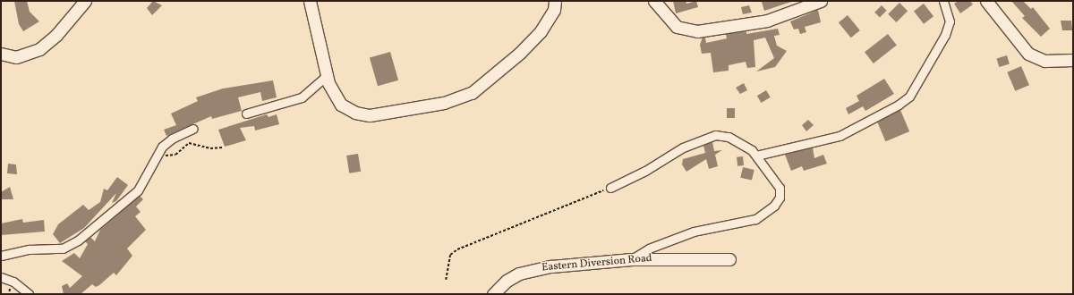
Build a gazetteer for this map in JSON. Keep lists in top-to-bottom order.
{
  "streets": {
    "main road": ["Eastern Diversion Road"]
  }
}
